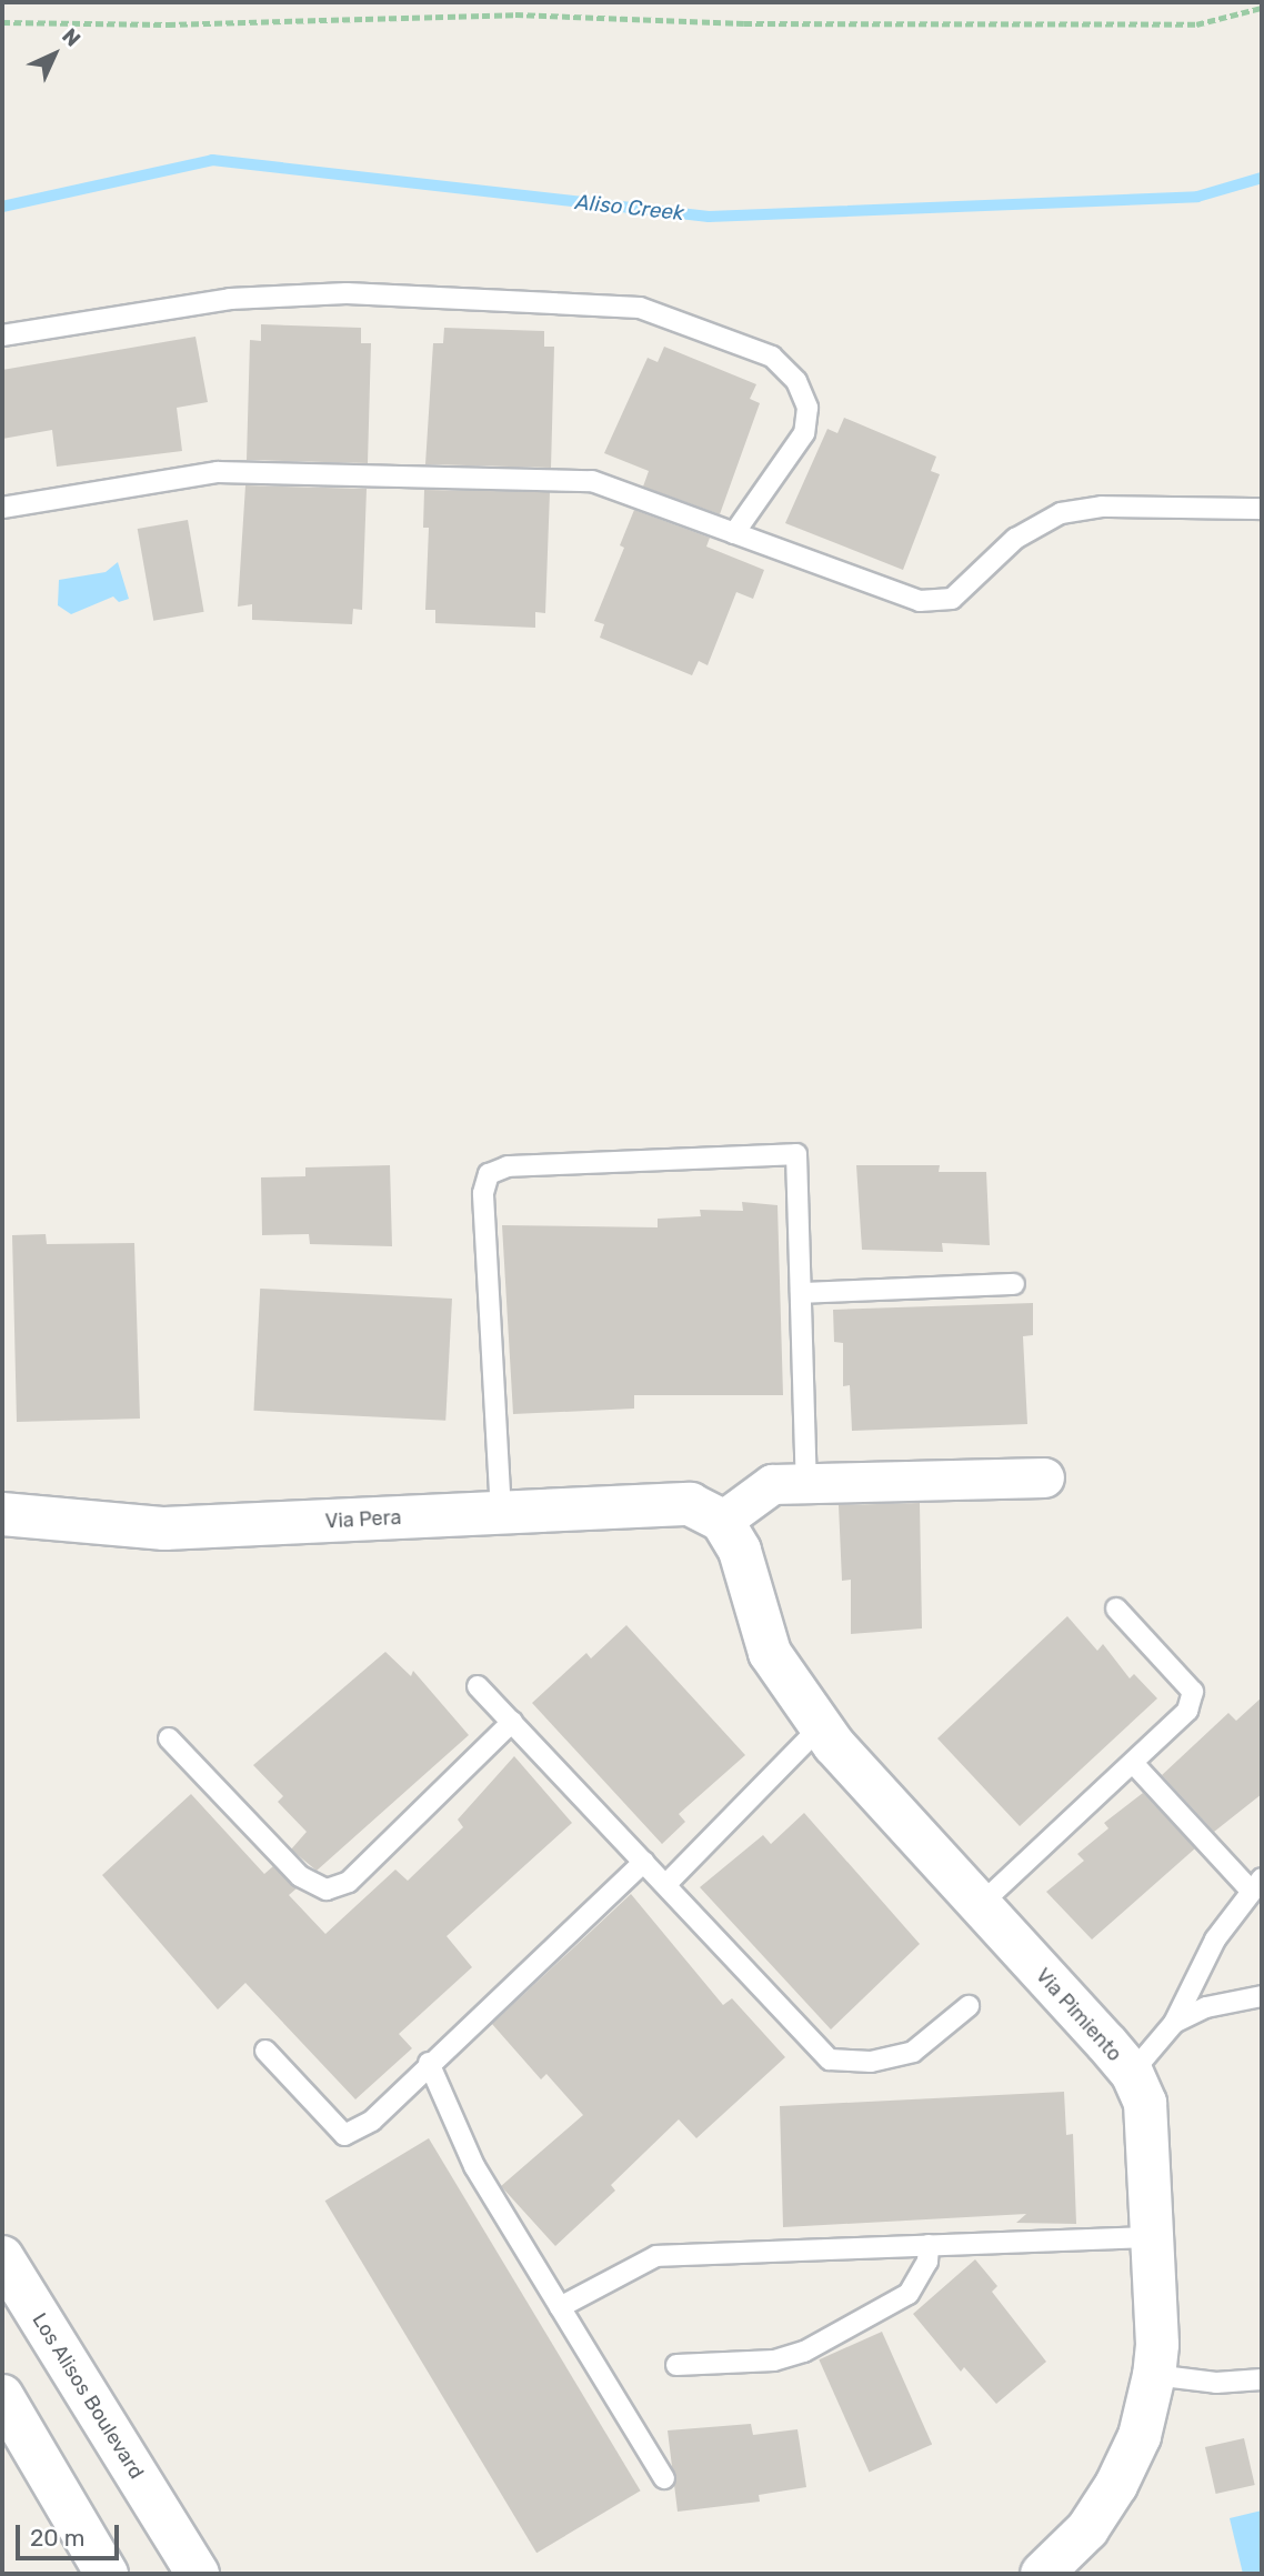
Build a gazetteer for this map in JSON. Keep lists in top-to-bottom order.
{
  "streets": {
    "street": ["Via Pera", "Via Pimiento", "Los Alisos Boulevard"]
  },
  "crossings": [
    ["Via Pera", "Via Pimiento"]
  ],
  "water": ["Aliso Creek"],
  "scale_bar": "20 m",
  "north": "top right"
}
